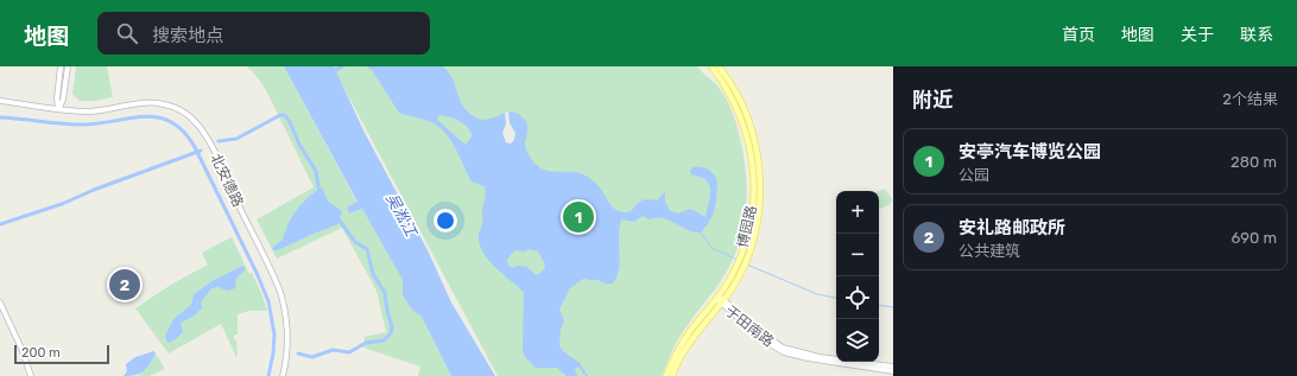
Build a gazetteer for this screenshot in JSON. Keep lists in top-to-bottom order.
{
  "streets": {
    "main road": ["博园路"],
    "street": ["北安德路", "于田南路"]
  },
  "crossings": [
    ["博园路", "于田南路"]
  ],
  "water": ["吴淞江"],
  "scale_bar": "200 m",
  "page": {
    "header": "地图",
    "search": "搜索地点",
    "nav": [
      "首页",
      "地图",
      "关于",
      "联系"
    ],
    "heading": ["附近", "2个结果"],
    "list": [
      {
        "mark": "1",
        "name": "安亭汽车博览公园",
        "note": "公园",
        "value": "280 m"
      },
      {
        "mark": "2",
        "name": "安礼路邮政所",
        "note": "公共建筑",
        "value": "690 m"
      }
    ],
    "map_buttons": ["+", "−"],
    "pins": ["1", "2"],
    "scale": "200 m"
  }
}
